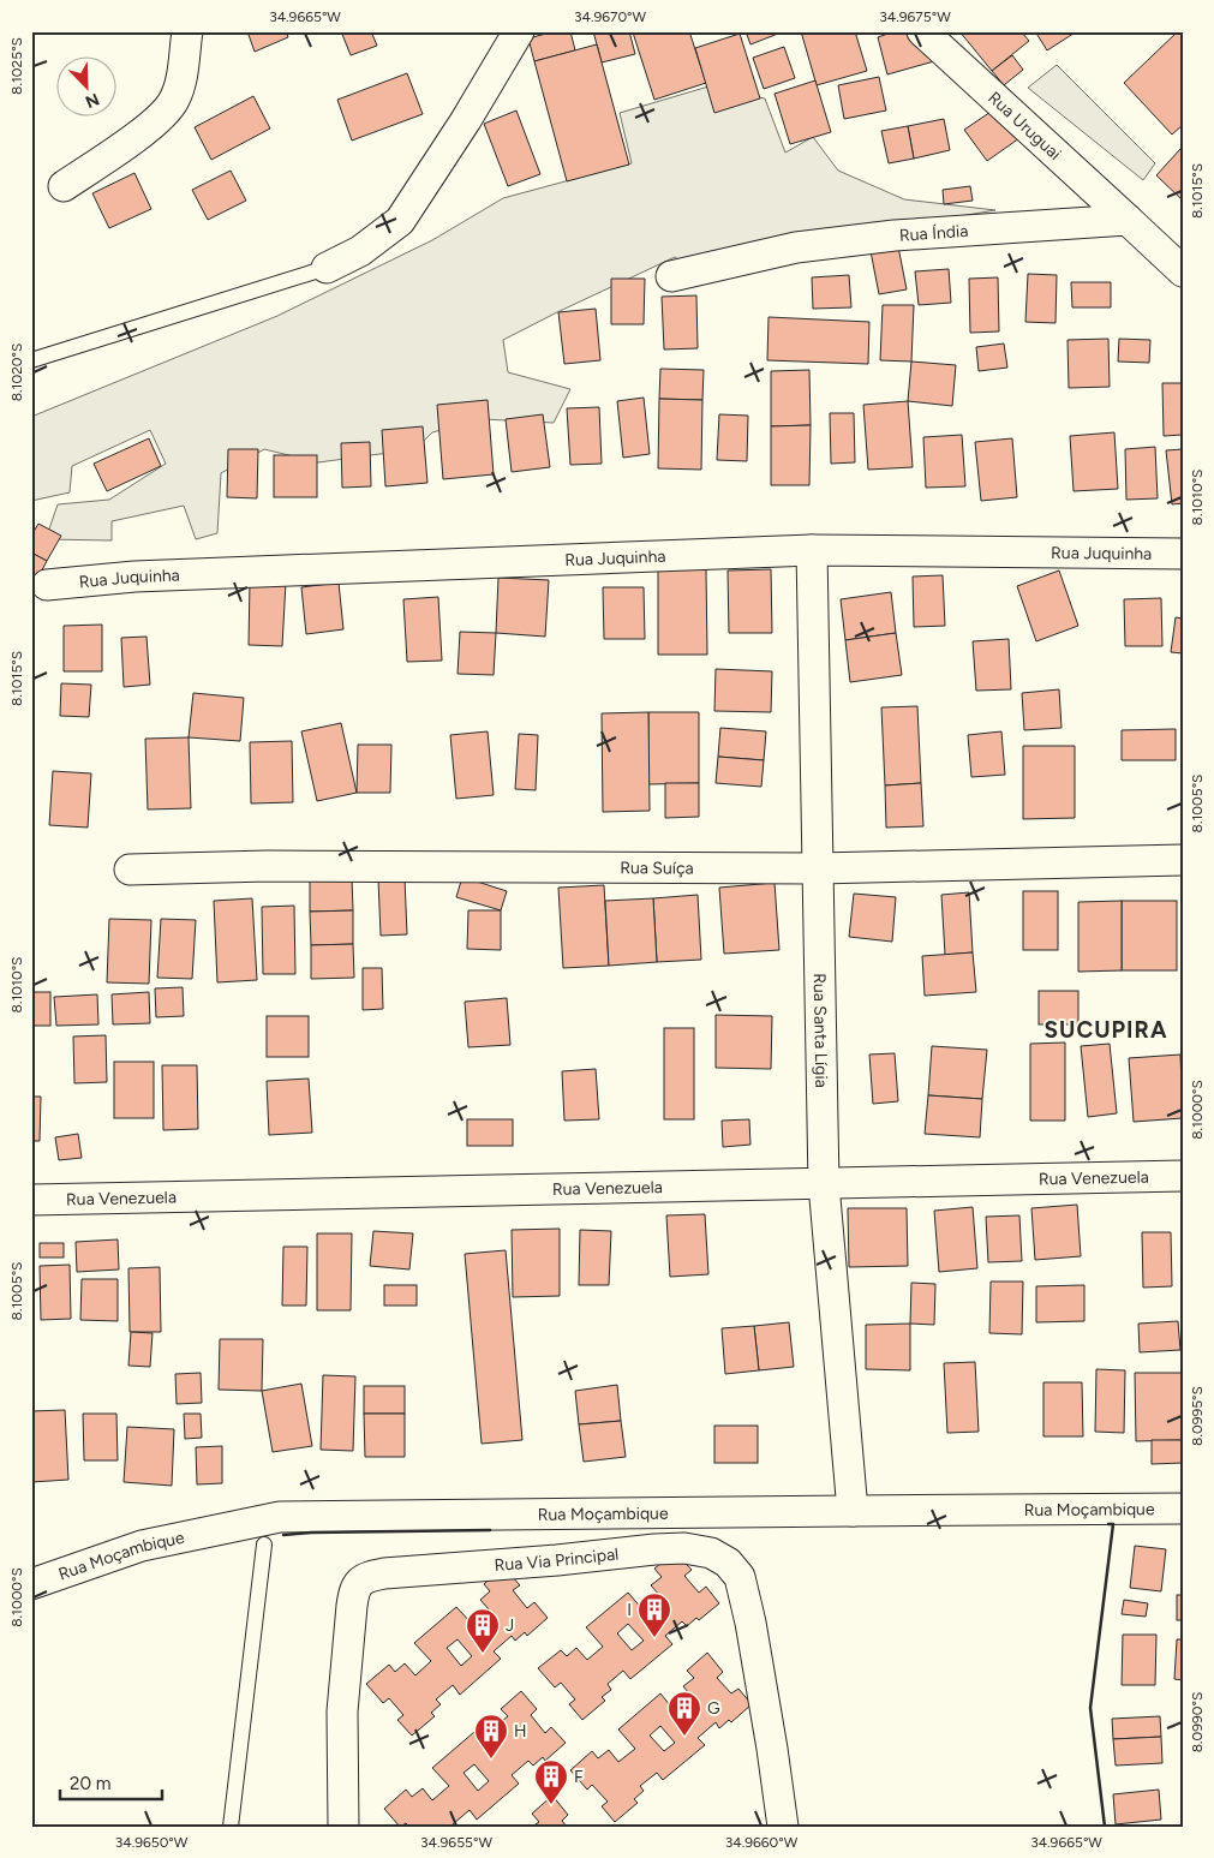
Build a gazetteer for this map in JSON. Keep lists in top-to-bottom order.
{
  "streets": {
    "street": [
      "Rua Uruguai",
      "Rua Índia",
      "Rua Juquinha",
      "Rua Suíça",
      "Rua Santa Lígia",
      "Rua Venezuela",
      "Rua Moçambique",
      "Rua Via Principal"
    ]
  },
  "crossings": [
    ["Rua Uruguai", "Rua Índia"],
    ["Rua Juquinha", "Rua Santa Lígia"],
    ["Rua Suíça", "Rua Santa Lígia"],
    ["Rua Santa Lígia", "Rua Venezuela"],
    ["Rua Santa Lígia", "Rua Moçambique"]
  ],
  "districts": ["SUCUPIRA"],
  "places": {
    "building": [
      "I",
      "J",
      "G",
      "H",
      "F"
    ]
  },
  "scale_bar": "20 m",
  "north": "bottom right",
  "coordinates": [
    "34.9665°W",
    "34.9670°W",
    "34.9675°W",
    "8.1025°S",
    "8.1015°S",
    "8.1020°S",
    "8.1010°S",
    "8.1005°S",
    "8.1000°S",
    "8.0995°S",
    "8.0990°S",
    "34.9650°W",
    "34.9655°W",
    "34.9660°W"
  ]
}
